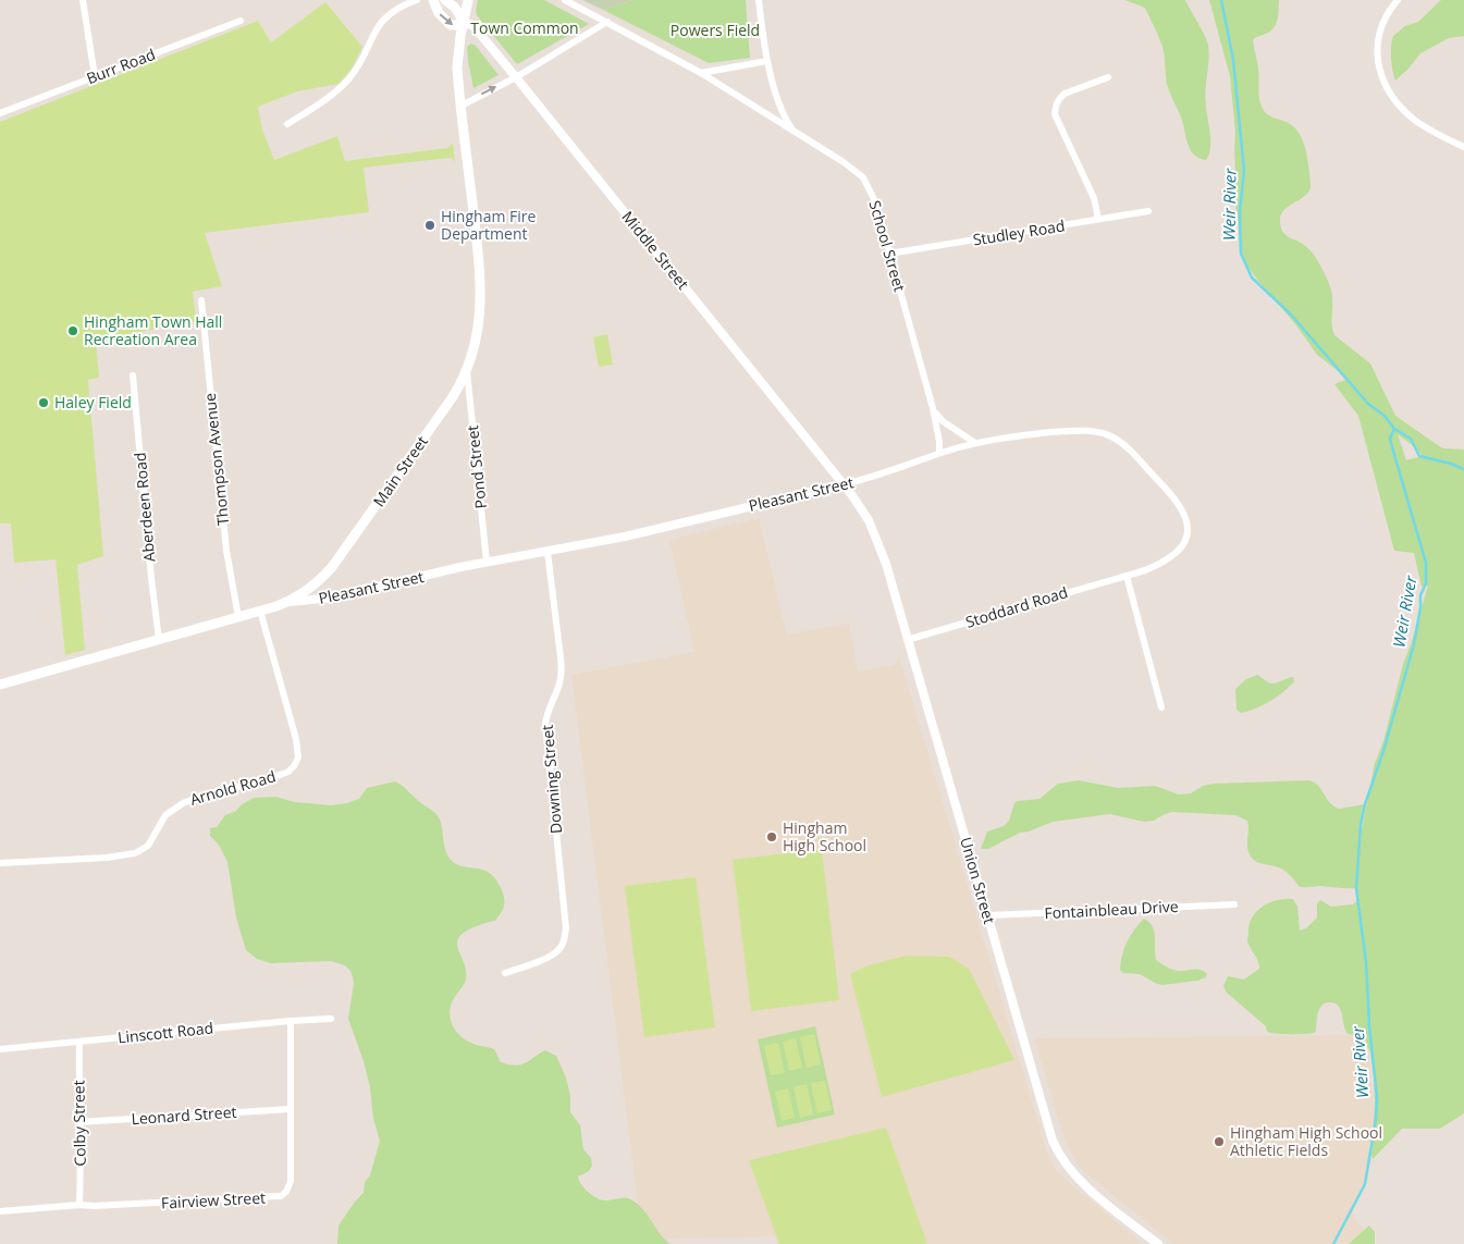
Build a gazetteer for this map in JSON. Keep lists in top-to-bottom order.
{
  "streets": {
    "main road": ["Main Street"],
    "street": [
      "Burr Road",
      "Studley Road",
      "School Street",
      "Middle Street",
      "Thompson Avenue",
      "Pond Street",
      "Pleasant Street",
      "Aberdeen Road",
      "Stoddard Road",
      "Downing Street",
      "Arnold Road",
      "Union Street",
      "Fontainbleau Drive",
      "Linscott Road",
      "Leonard Street",
      "Colby Street",
      "Fairview Street"
    ]
  },
  "crossings": [
    ["Studley Road", "School Street"],
    ["School Street", "Pleasant Street"],
    ["Middle Street", "Main Street"],
    ["Middle Street", "Pleasant Street"],
    ["Middle Street", "Union Street"],
    ["Thompson Avenue", "Main Street"],
    ["Pond Street", "Main Street"],
    ["Pond Street", "Pleasant Street"],
    ["Main Street", "Pleasant Street"],
    ["Main Street", "Aberdeen Road"],
    ["Main Street", "Arnold Road"],
    ["Pleasant Street", "Stoddard Road"],
    ["Pleasant Street", "Downing Street"],
    ["Pleasant Street", "Union Street"],
    ["Stoddard Road", "Union Street"],
    ["Union Street", "Fontainbleau Drive"],
    ["Linscott Road", "Colby Street"],
    ["Linscott Road", "Fairview Street"],
    ["Leonard Street", "Colby Street"],
    ["Leonard Street", "Fairview Street"],
    ["Colby Street", "Fairview Street"]
  ],
  "water": ["Weir River"],
  "parks": ["Town Common", "Powers Field"],
  "places": [
    "Hingham Fire Department",
    "Hingham Town Hall Recreation Area",
    "Haley Field",
    "Hingham High School",
    "Hingham High School Athletic Fields"
  ]
}
